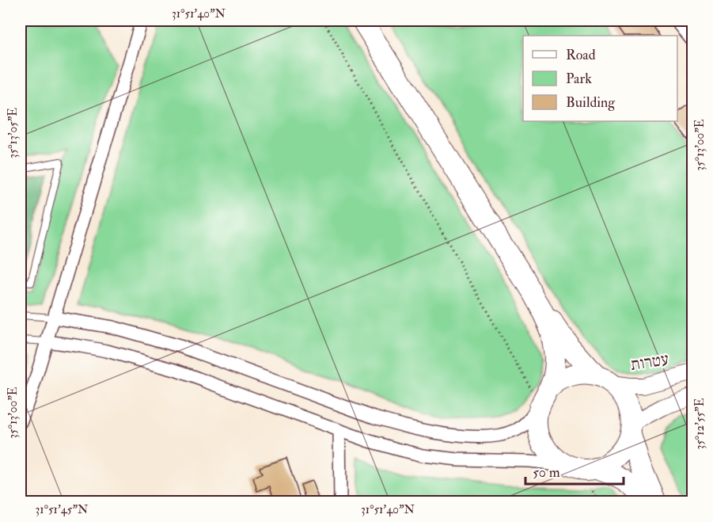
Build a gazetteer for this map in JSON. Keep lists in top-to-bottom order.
{
  "streets": {
    "street": ["עטרות"]
  },
  "legend": ["Road", "Park", "Building"],
  "scale_bar": "50 m",
  "coordinates": [
    "31°51'40\"N",
    "35°13'05\"E",
    "35°13'00\"E",
    "35°12'55\"E",
    "31°51'45\"N"
  ]
}
